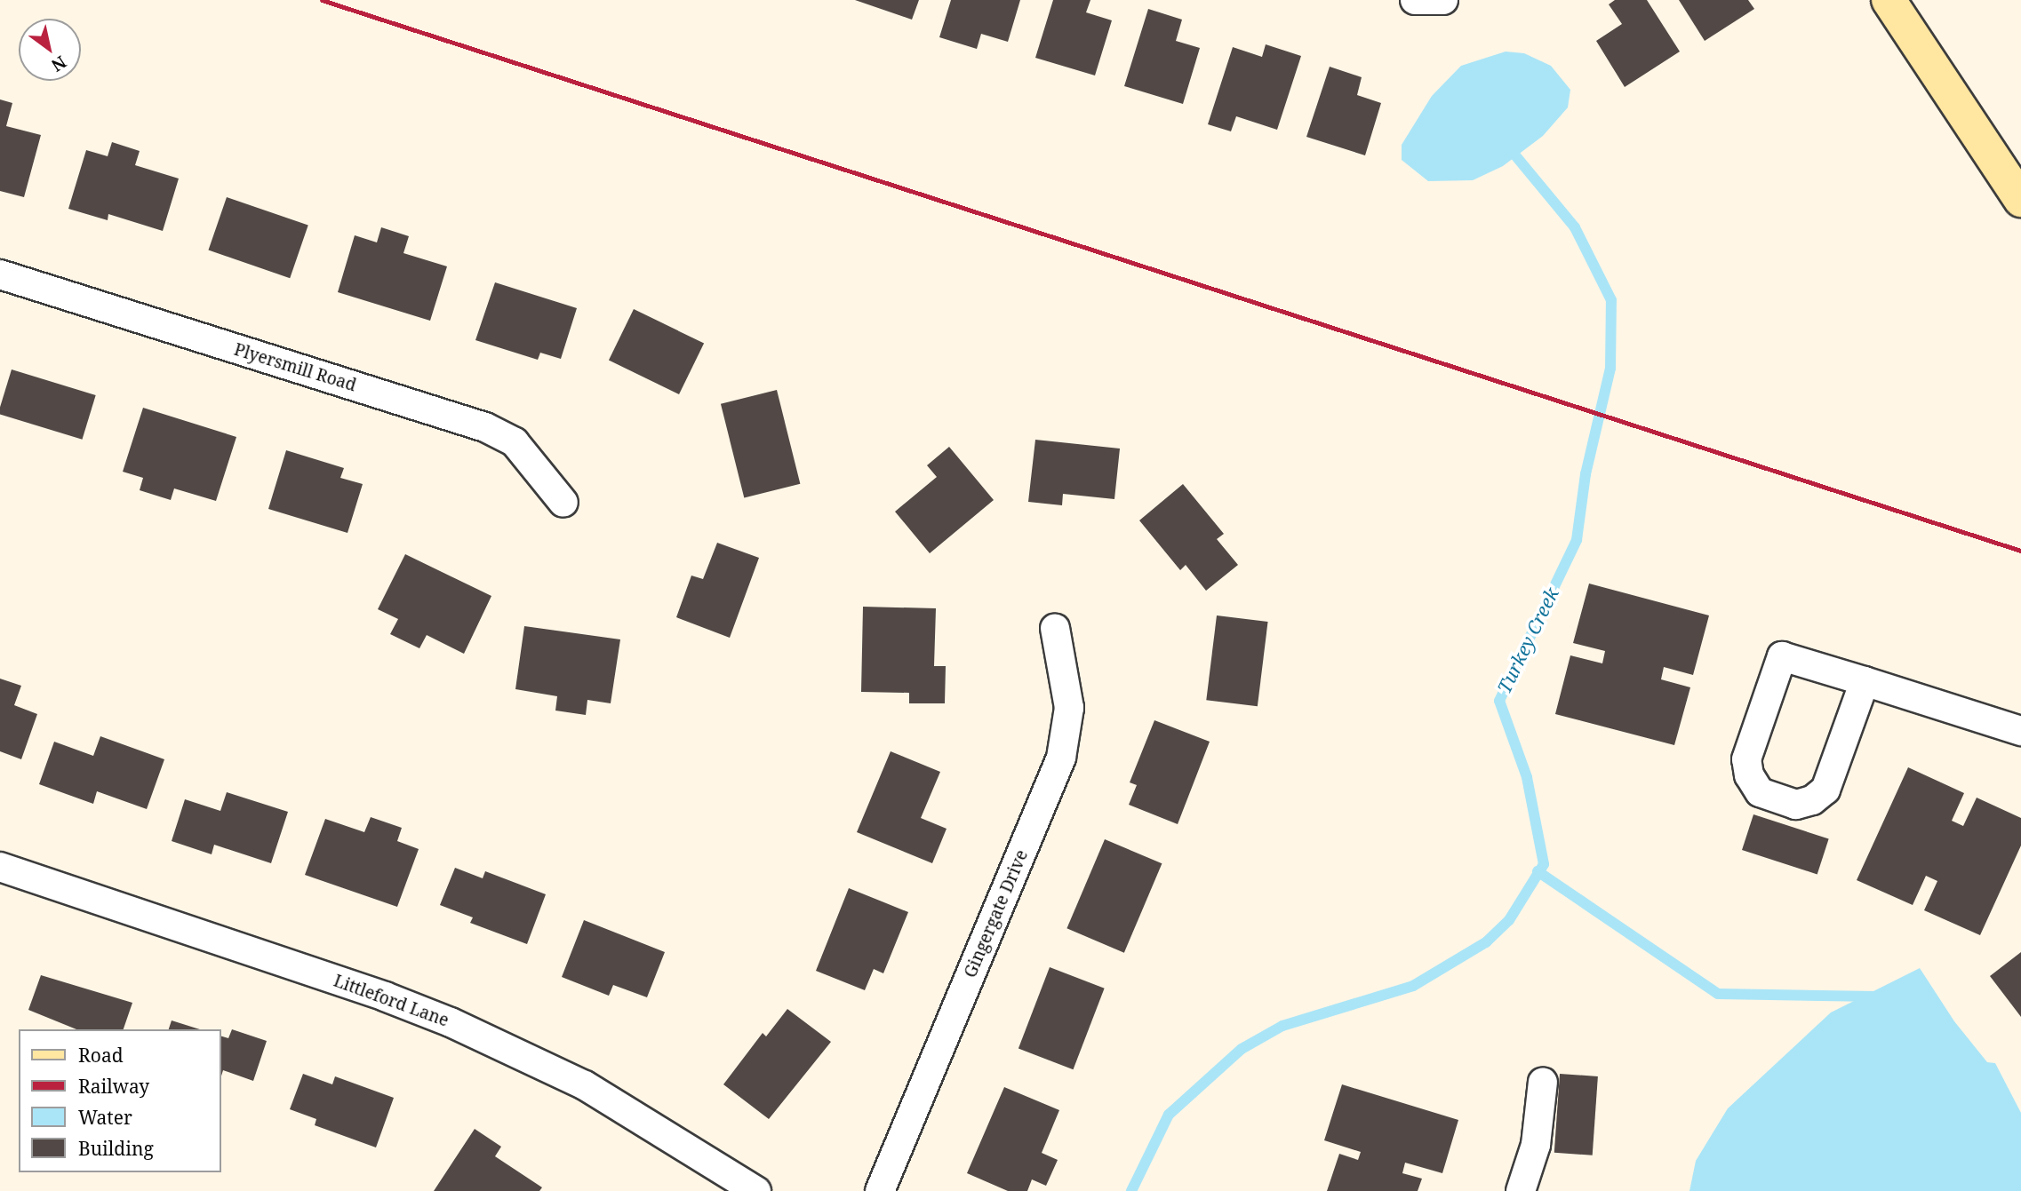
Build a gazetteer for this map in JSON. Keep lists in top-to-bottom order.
{
  "streets": {
    "street": ["Plyersmill Road", "Gingergate Drive", "Littleford Lane"]
  },
  "water": ["Turkey Creek"],
  "legend": [
    "Road",
    "Railway",
    "Water",
    "Building"
  ],
  "north": "bottom right"
}
